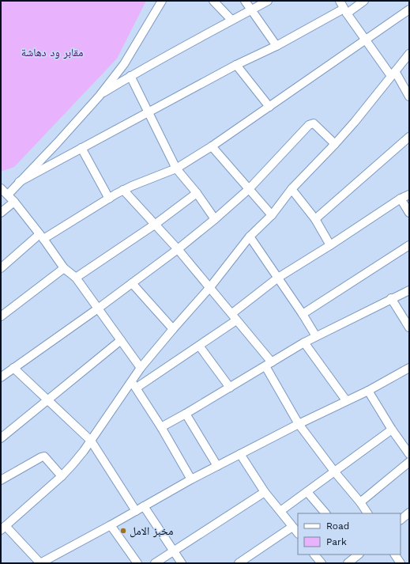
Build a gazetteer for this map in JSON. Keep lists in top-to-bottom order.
{
  "parks": ["مقابر ود دهاشة"],
  "places": ["مخبز الامل"],
  "legend": ["Road", "Park"]
}
